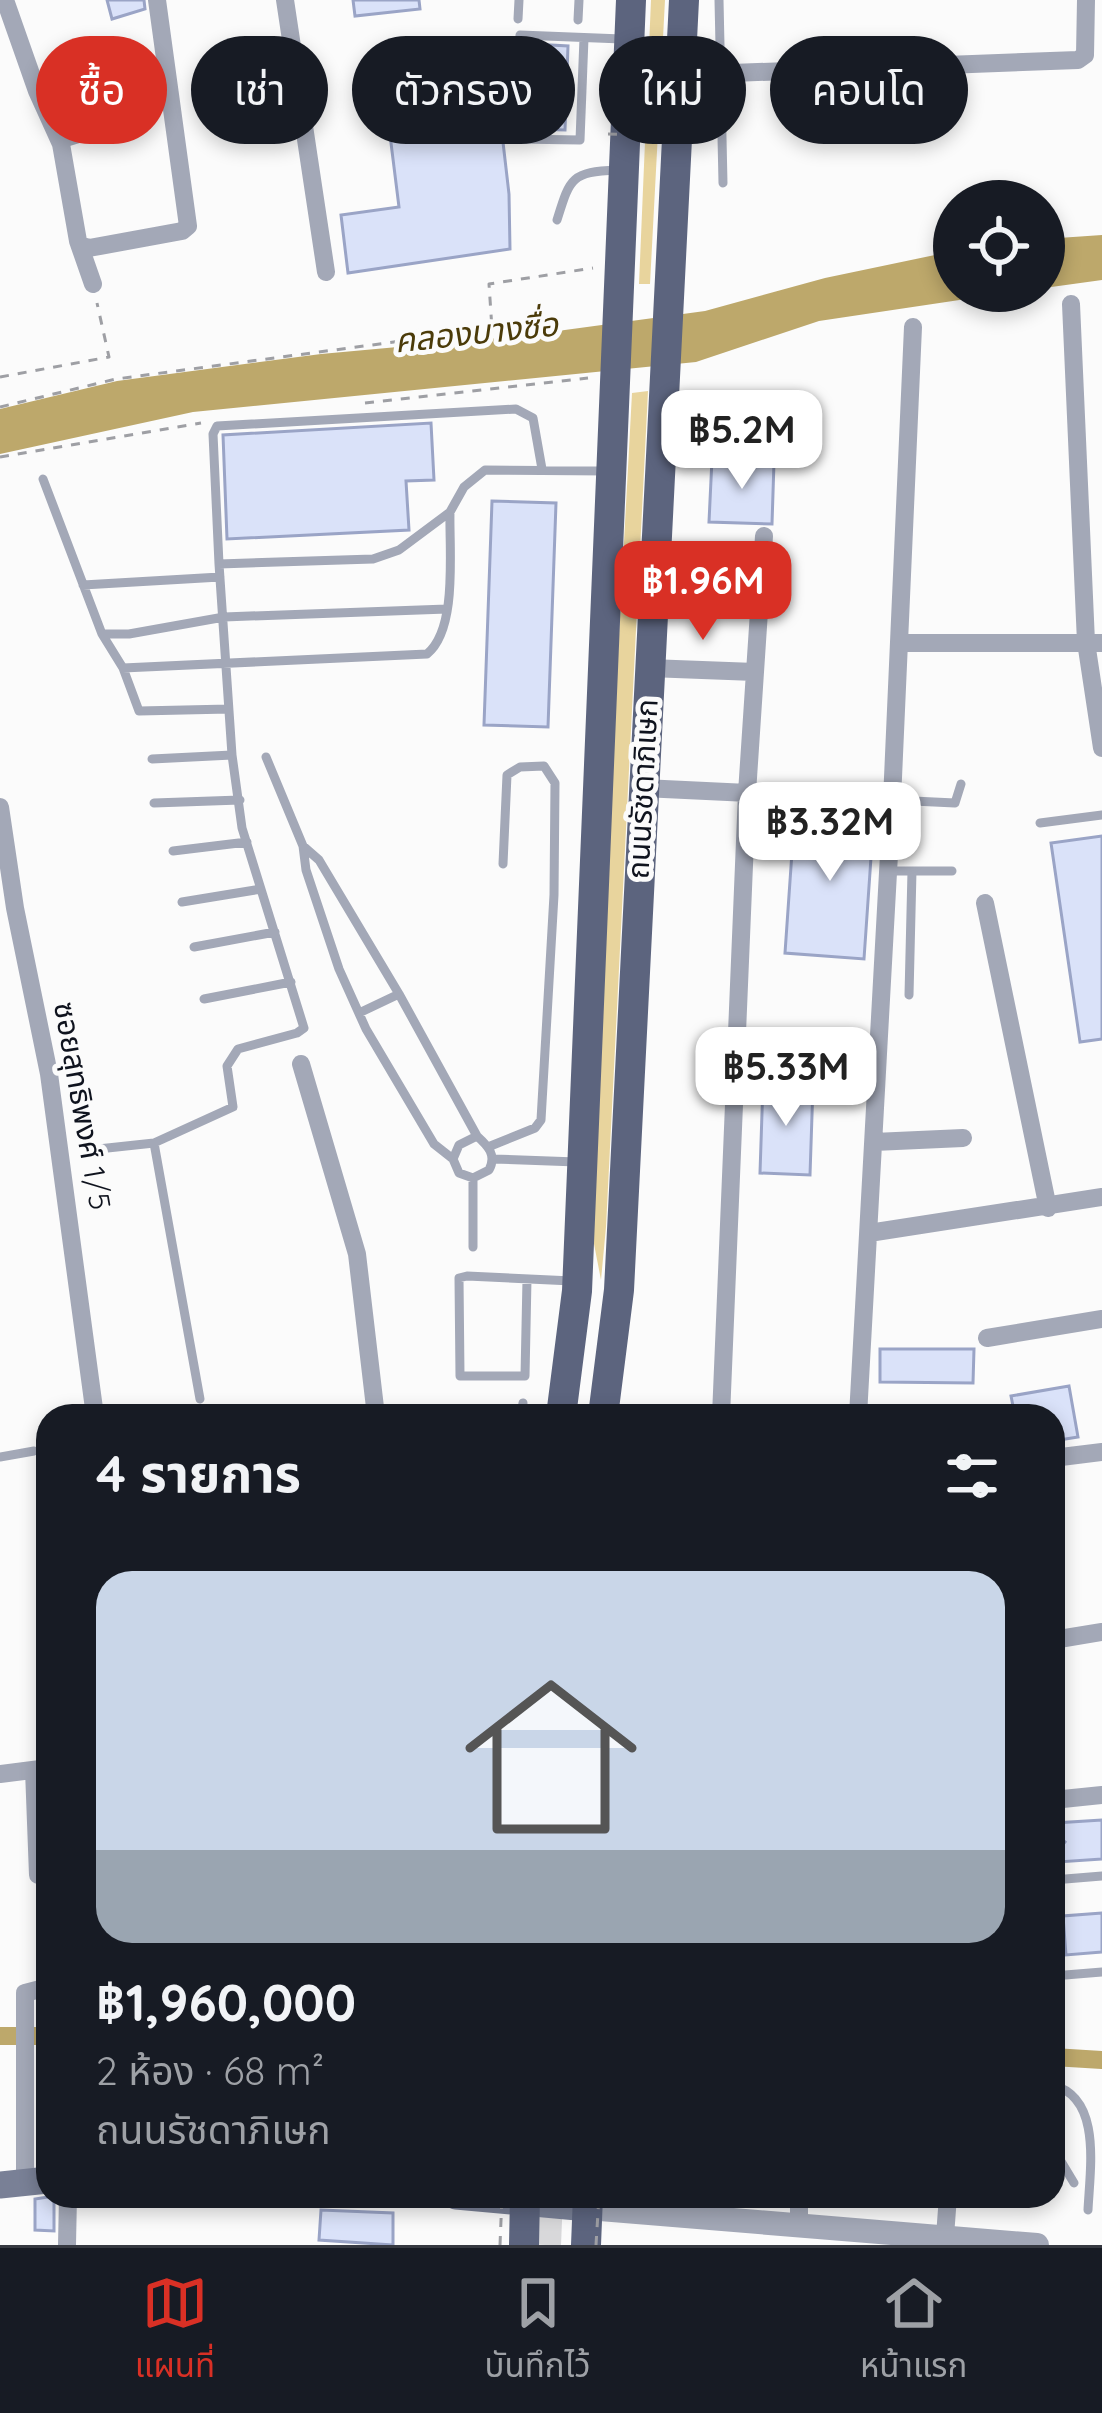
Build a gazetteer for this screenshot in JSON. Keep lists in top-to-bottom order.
{
  "streets": {
    "main road": ["ถนนรัชดาภิเษก"],
    "street": ["ซอยสุทธิพงศ์ 1/5"]
  },
  "water": ["คลองบางซื่อ"],
  "page": {
    "chip": [
      "ซื้อ",
      "เช่า",
      "ตัวกรอง",
      "ใหม่",
      "คอนโด"
    ],
    "price": [
      "฿5.2M",
      "฿1.96M",
      "฿3.32M",
      "฿5.33M"
    ],
    "heading": "4 รายการ",
    "list": [
      {
        "name": "฿1,960,000",
        "note": "2 ห้อง · 68 m² · ถนนรัชดาภิเษก"
      }
    ],
    "tabs": ["แผนที่", "บันทึกไว้", "หน้าแรก"]
  }
}
